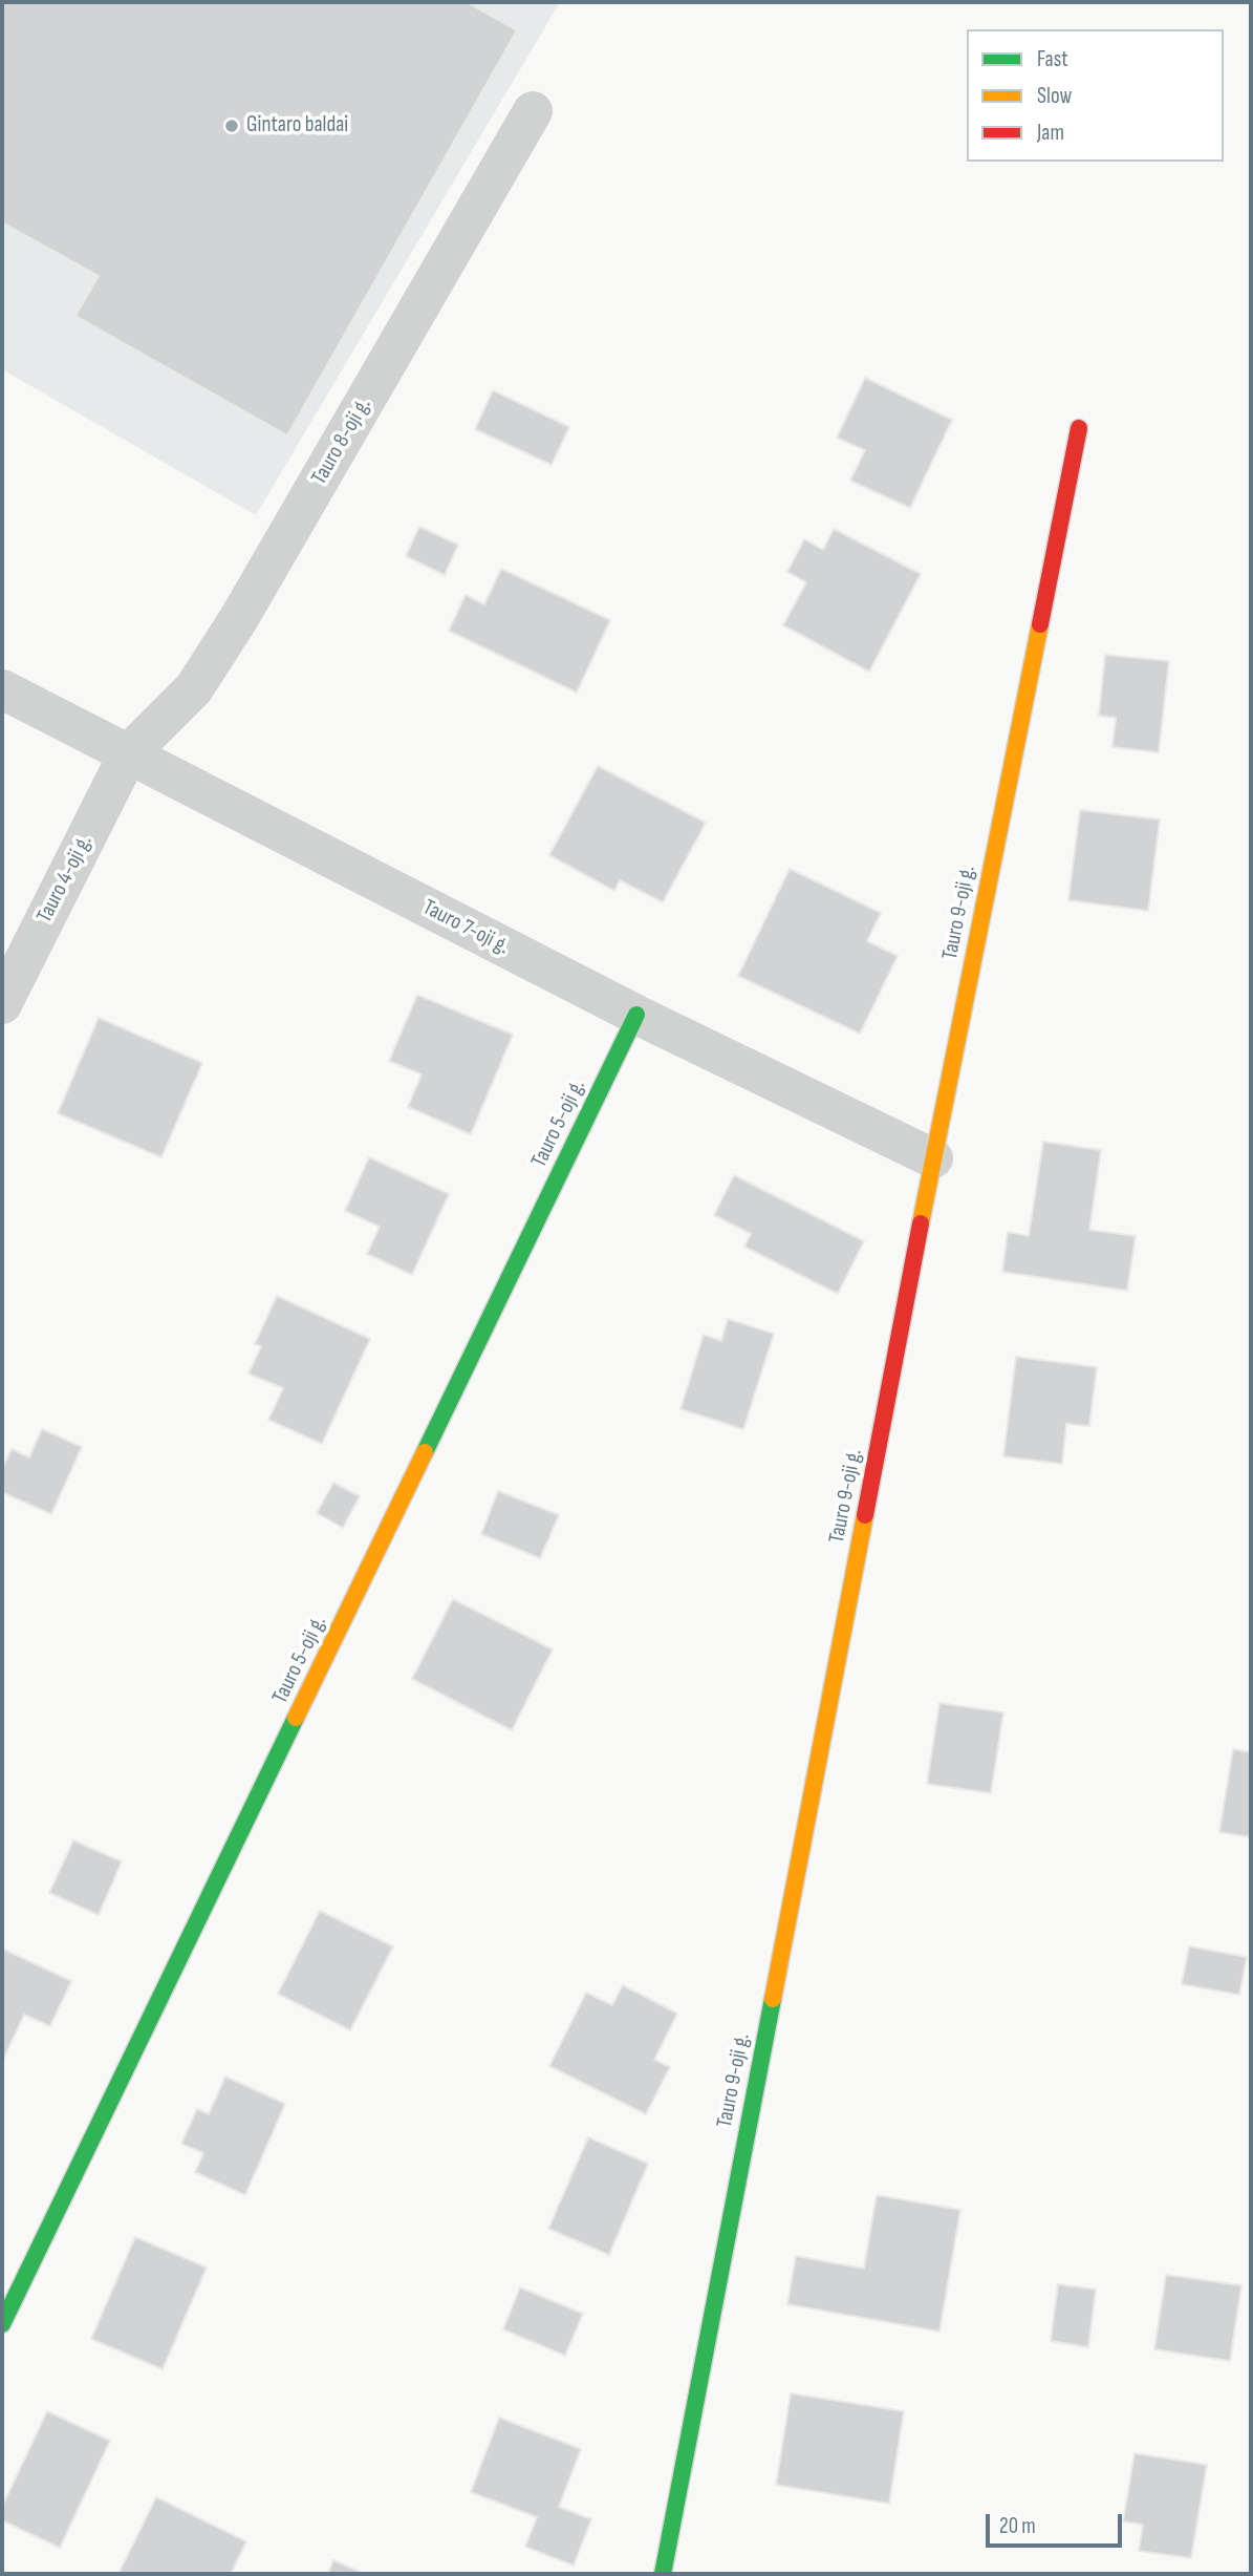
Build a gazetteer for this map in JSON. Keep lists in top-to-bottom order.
{
  "streets": {
    "street": [
      "Tauro 8-oji g.",
      "Tauro 4-oji g.",
      "Tauro 9-oji g.",
      "Tauro 7-oji g.",
      "Tauro 5-oji g."
    ]
  },
  "crossings": [
    ["Tauro 8-oji g.", "Tauro 4-oji g."],
    ["Tauro 8-oji g.", "Tauro 7-oji g."],
    ["Tauro 4-oji g.", "Tauro 7-oji g."],
    ["Tauro 9-oji g.", "Tauro 7-oji g."],
    ["Tauro 7-oji g.", "Tauro 5-oji g."]
  ],
  "places": ["Gintaro baldai"],
  "legend": ["Fast", "Slow", "Jam"],
  "scale_bar": "20 m"
}
